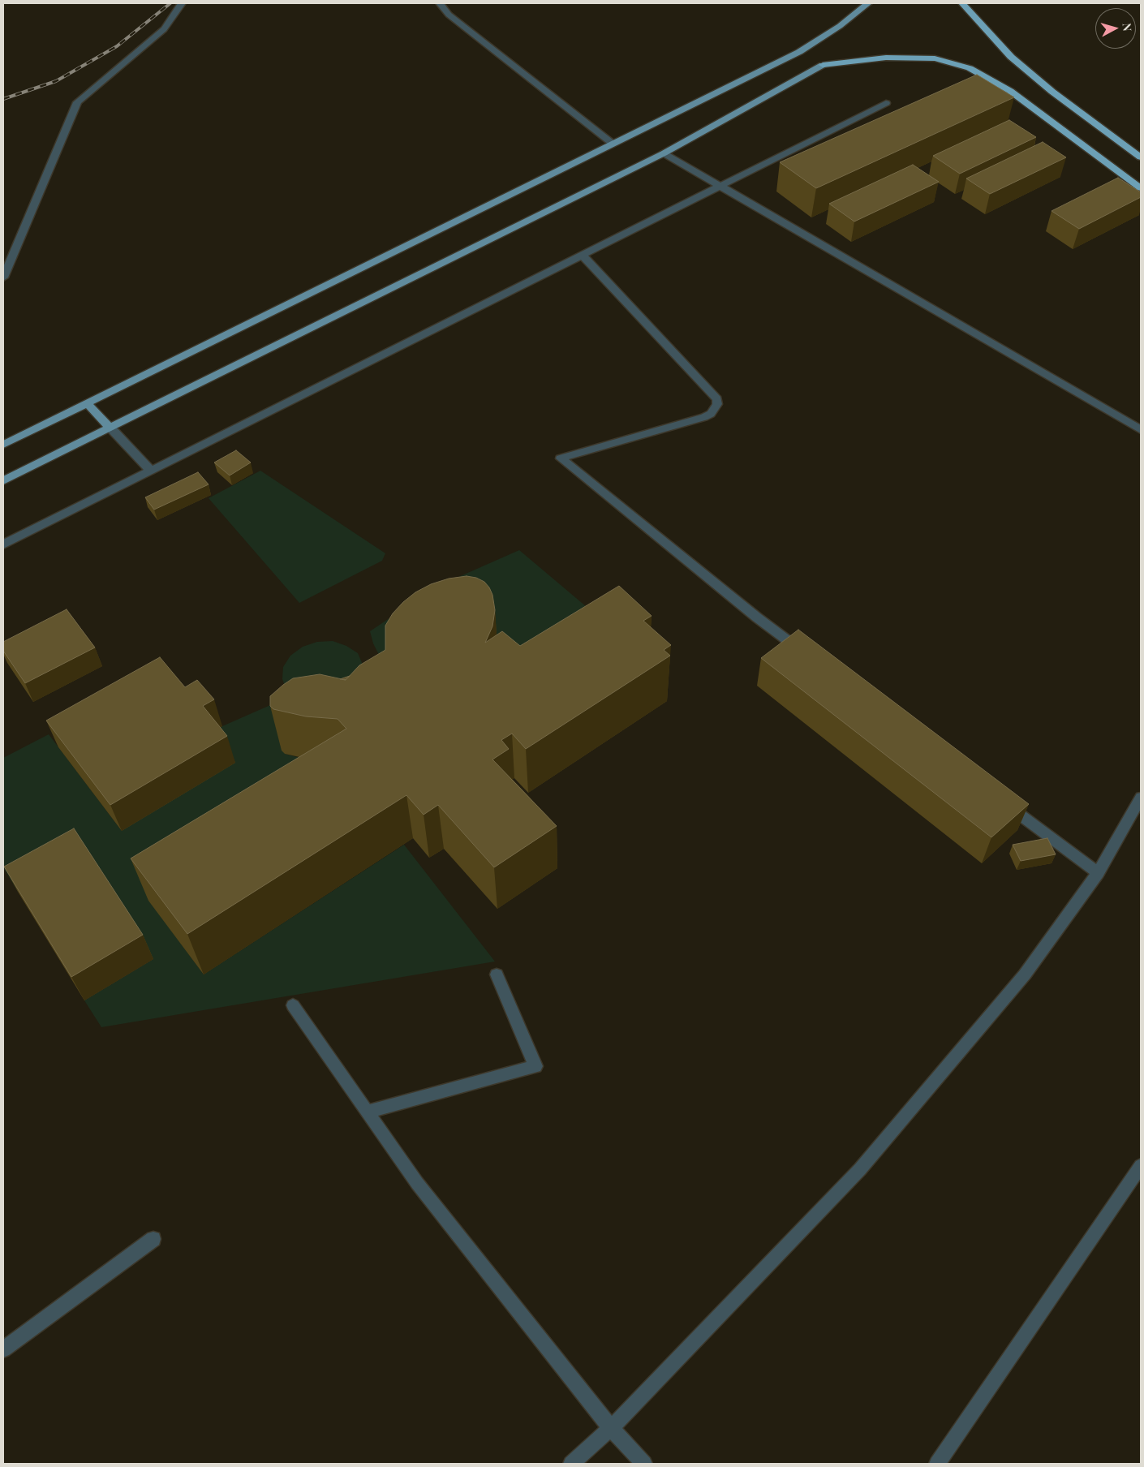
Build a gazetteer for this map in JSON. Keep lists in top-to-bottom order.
{
  "north": "right"
}
